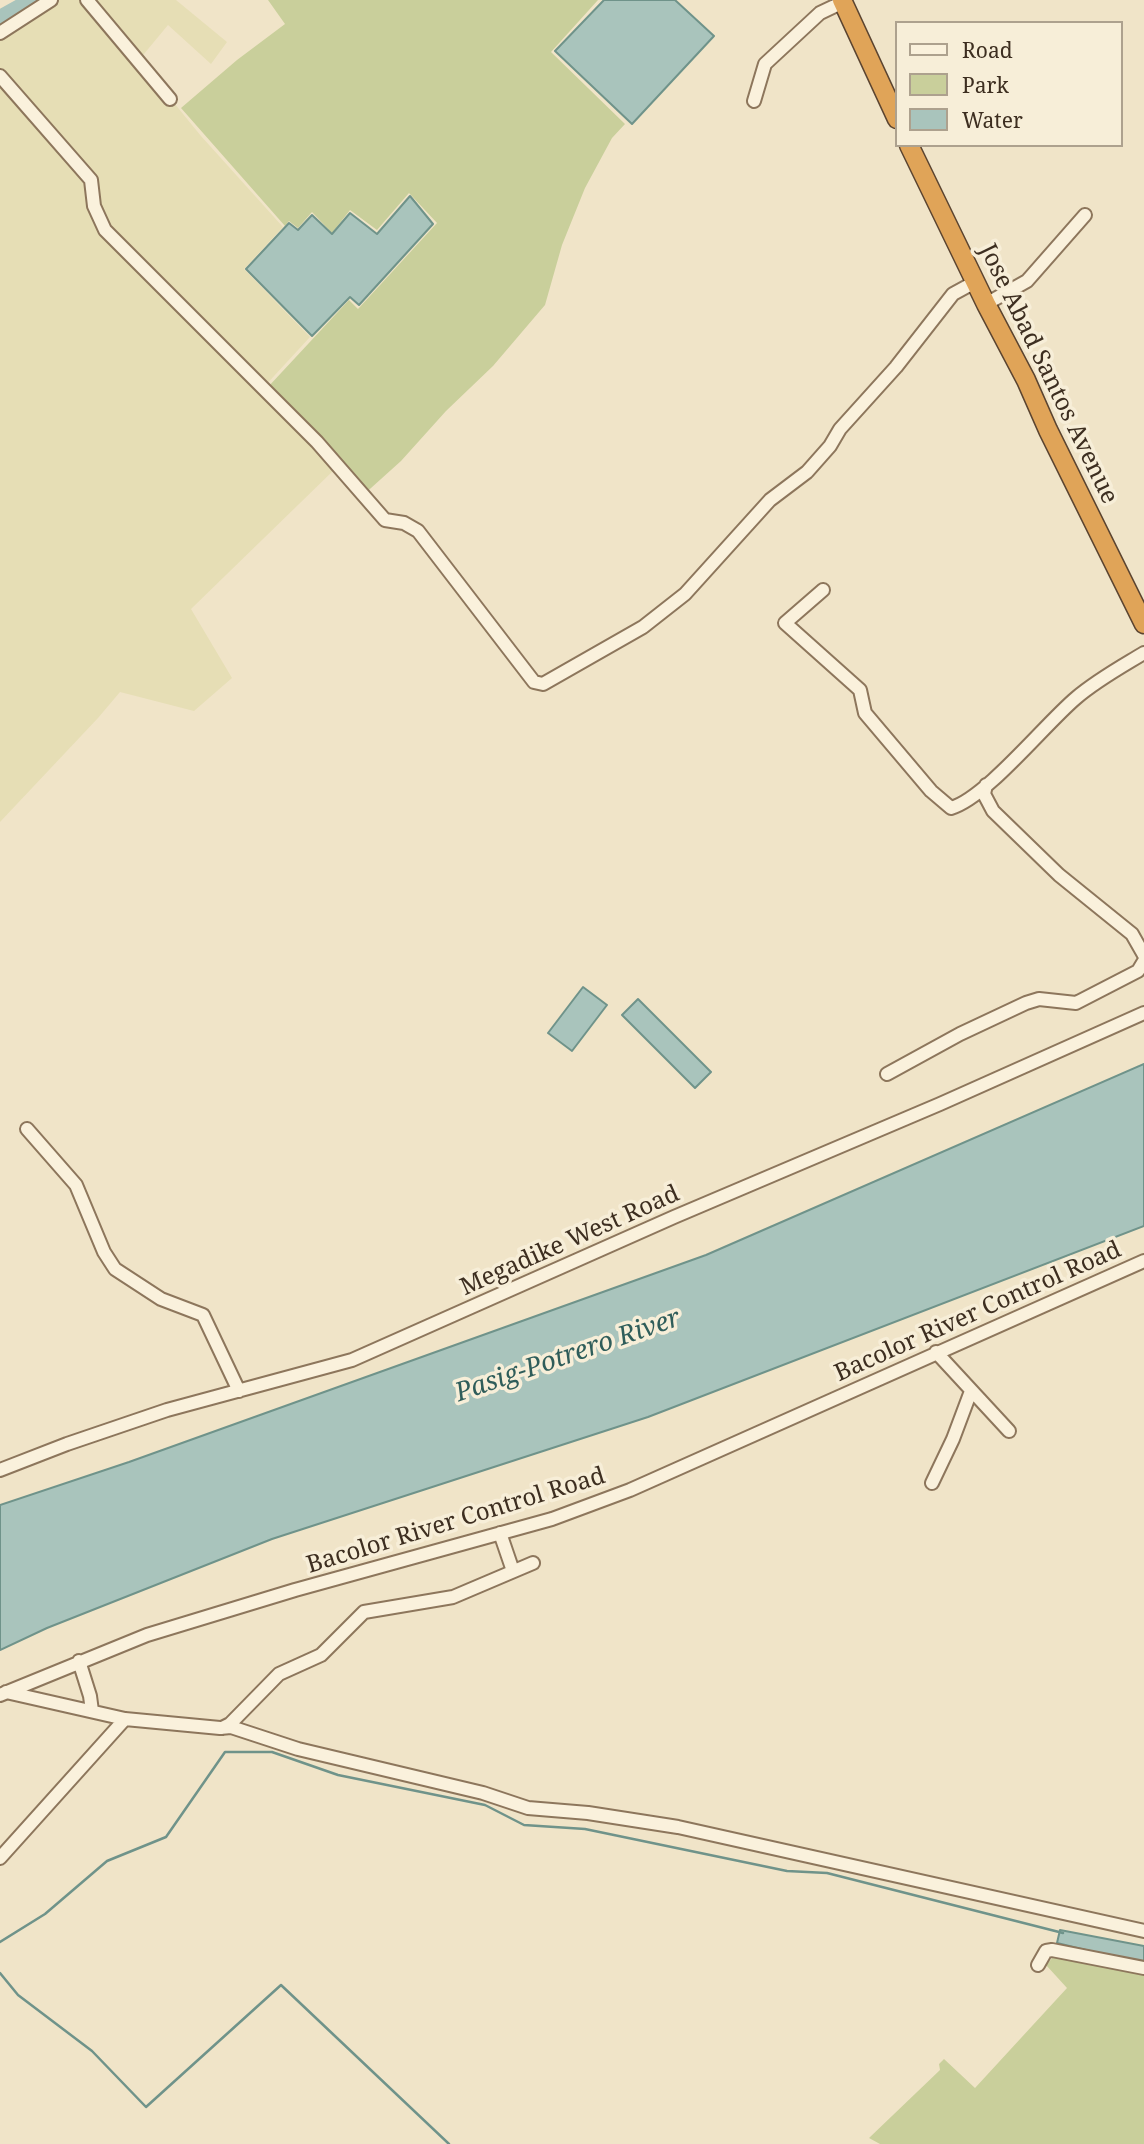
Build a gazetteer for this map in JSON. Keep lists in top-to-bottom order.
{
  "streets": {
    "highway": ["Jose Abad Santos Avenue"],
    "street": ["Megadike West Road", "Bacolor River Control Road"]
  },
  "water": ["Pasig-Potrero River"],
  "legend": ["Road", "Park", "Water"]
}
